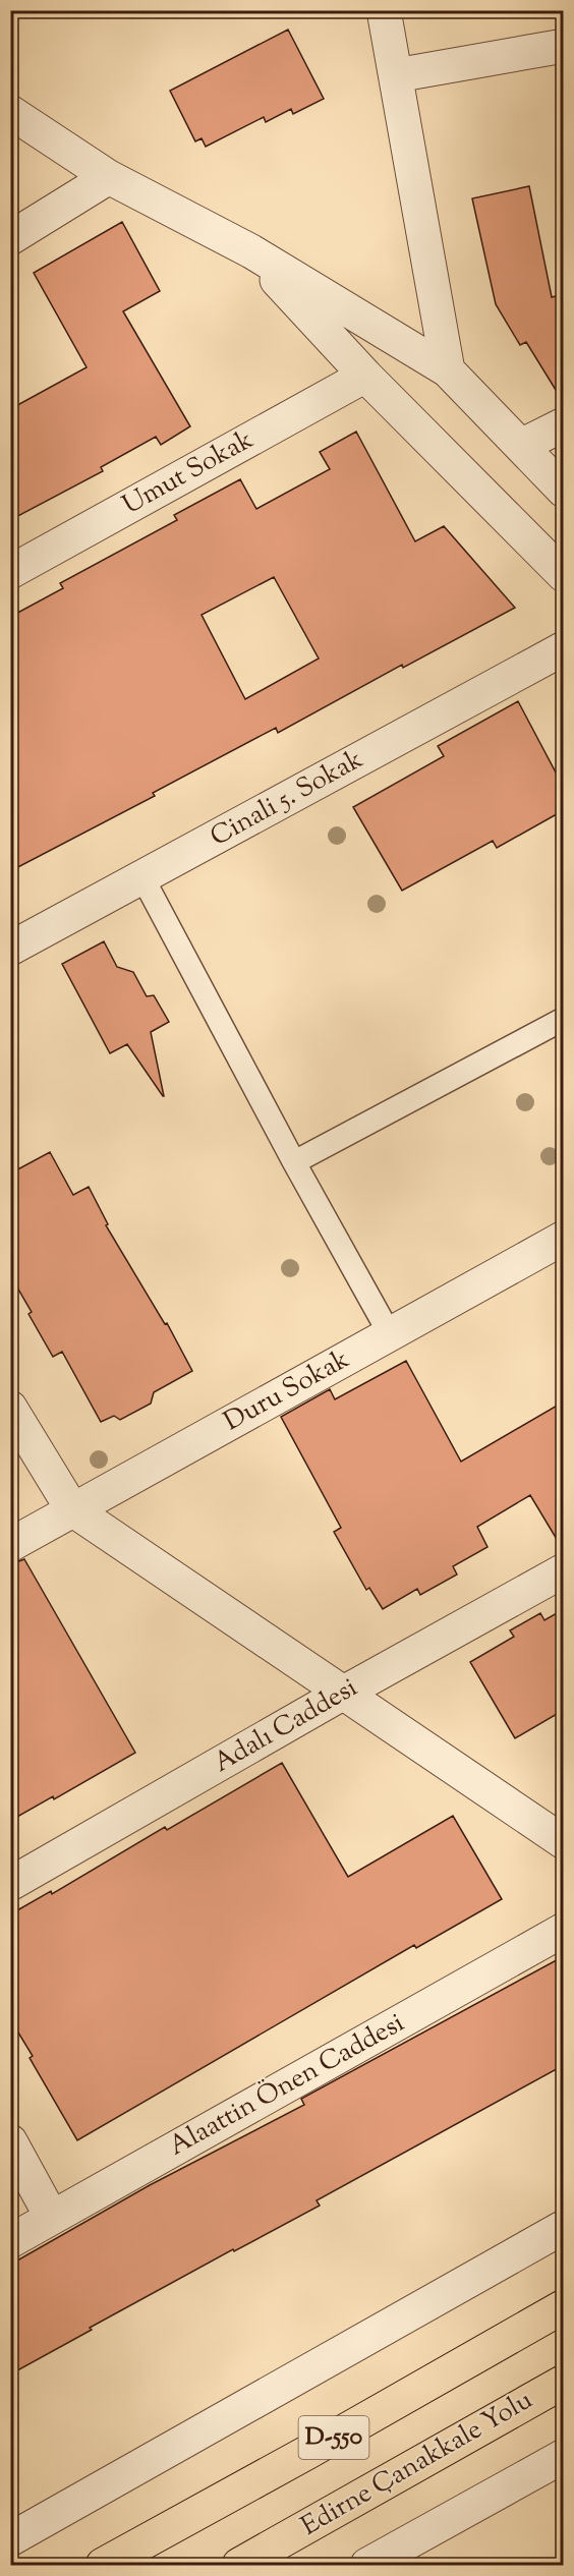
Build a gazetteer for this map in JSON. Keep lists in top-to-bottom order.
{
  "streets": {
    "highway": ["D-550", "Edirne Çanakkale Yolu"],
    "street": [
      "Umut Sokak",
      "Cinali 5. Sokak",
      "Duru Sokak",
      "Adalı Caddesi",
      "Alaattin Önen Caddesi"
    ]
  }
}
